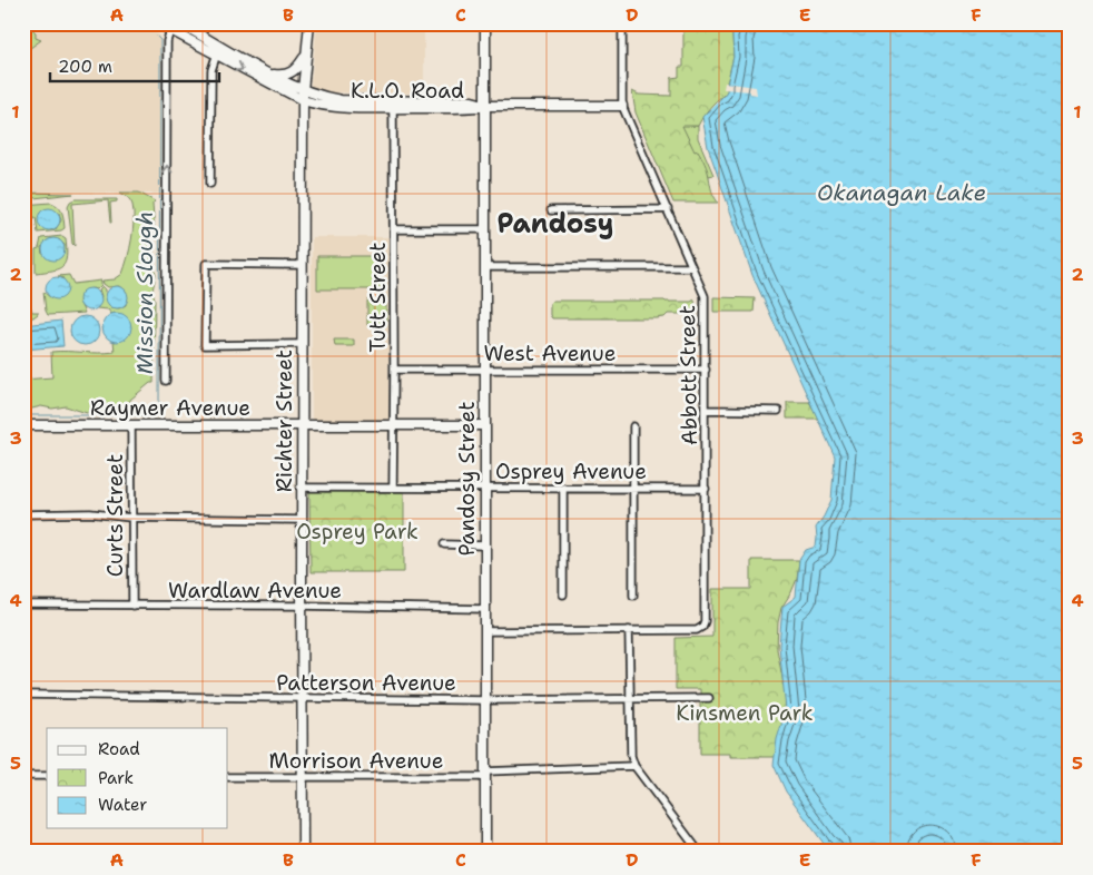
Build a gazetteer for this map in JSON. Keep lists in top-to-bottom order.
{
  "streets": {
    "street": [
      "K.L.O. Road",
      "Tutt Street",
      "West Avenue",
      "Abbott Street",
      "Raymer Avenue",
      "Richter Street",
      "Osprey Avenue",
      "Pandosy Street",
      "Curts Street",
      "Wardlaw Avenue",
      "Patterson Avenue",
      "Morrison Avenue"
    ]
  },
  "crossings": [
    ["K.L.O. Road", "Tutt Street"],
    ["K.L.O. Road", "Richter Street"],
    ["K.L.O. Road", "Pandosy Street"],
    ["Tutt Street", "West Avenue"],
    ["Tutt Street", "Raymer Avenue"],
    ["Tutt Street", "Osprey Avenue"],
    ["West Avenue", "Abbott Street"],
    ["West Avenue", "Pandosy Street"],
    ["Abbott Street", "Osprey Avenue"],
    ["Raymer Avenue", "Richter Street"],
    ["Raymer Avenue", "Pandosy Street"],
    ["Raymer Avenue", "Curts Street"],
    ["Richter Street", "Osprey Avenue"],
    ["Richter Street", "Wardlaw Avenue"],
    ["Richter Street", "Patterson Avenue"],
    ["Richter Street", "Morrison Avenue"],
    ["Osprey Avenue", "Pandosy Street"],
    ["Pandosy Street", "Wardlaw Avenue"],
    ["Pandosy Street", "Patterson Avenue"],
    ["Pandosy Street", "Morrison Avenue"],
    ["Curts Street", "Wardlaw Avenue"]
  ],
  "districts": ["Pandosy"],
  "water": ["Okanagan Lake", "Mission Slough"],
  "parks": ["Osprey Park", "Kinsmen Park"],
  "legend": ["Road", "Park", "Water"],
  "scale_bar": "200 m",
  "grid": {
    "columns": [
      "A",
      "B",
      "C",
      "D",
      "E",
      "F"
    ],
    "rows": [
      "1",
      "2",
      "3",
      "4",
      "5"
    ]
  }
}
